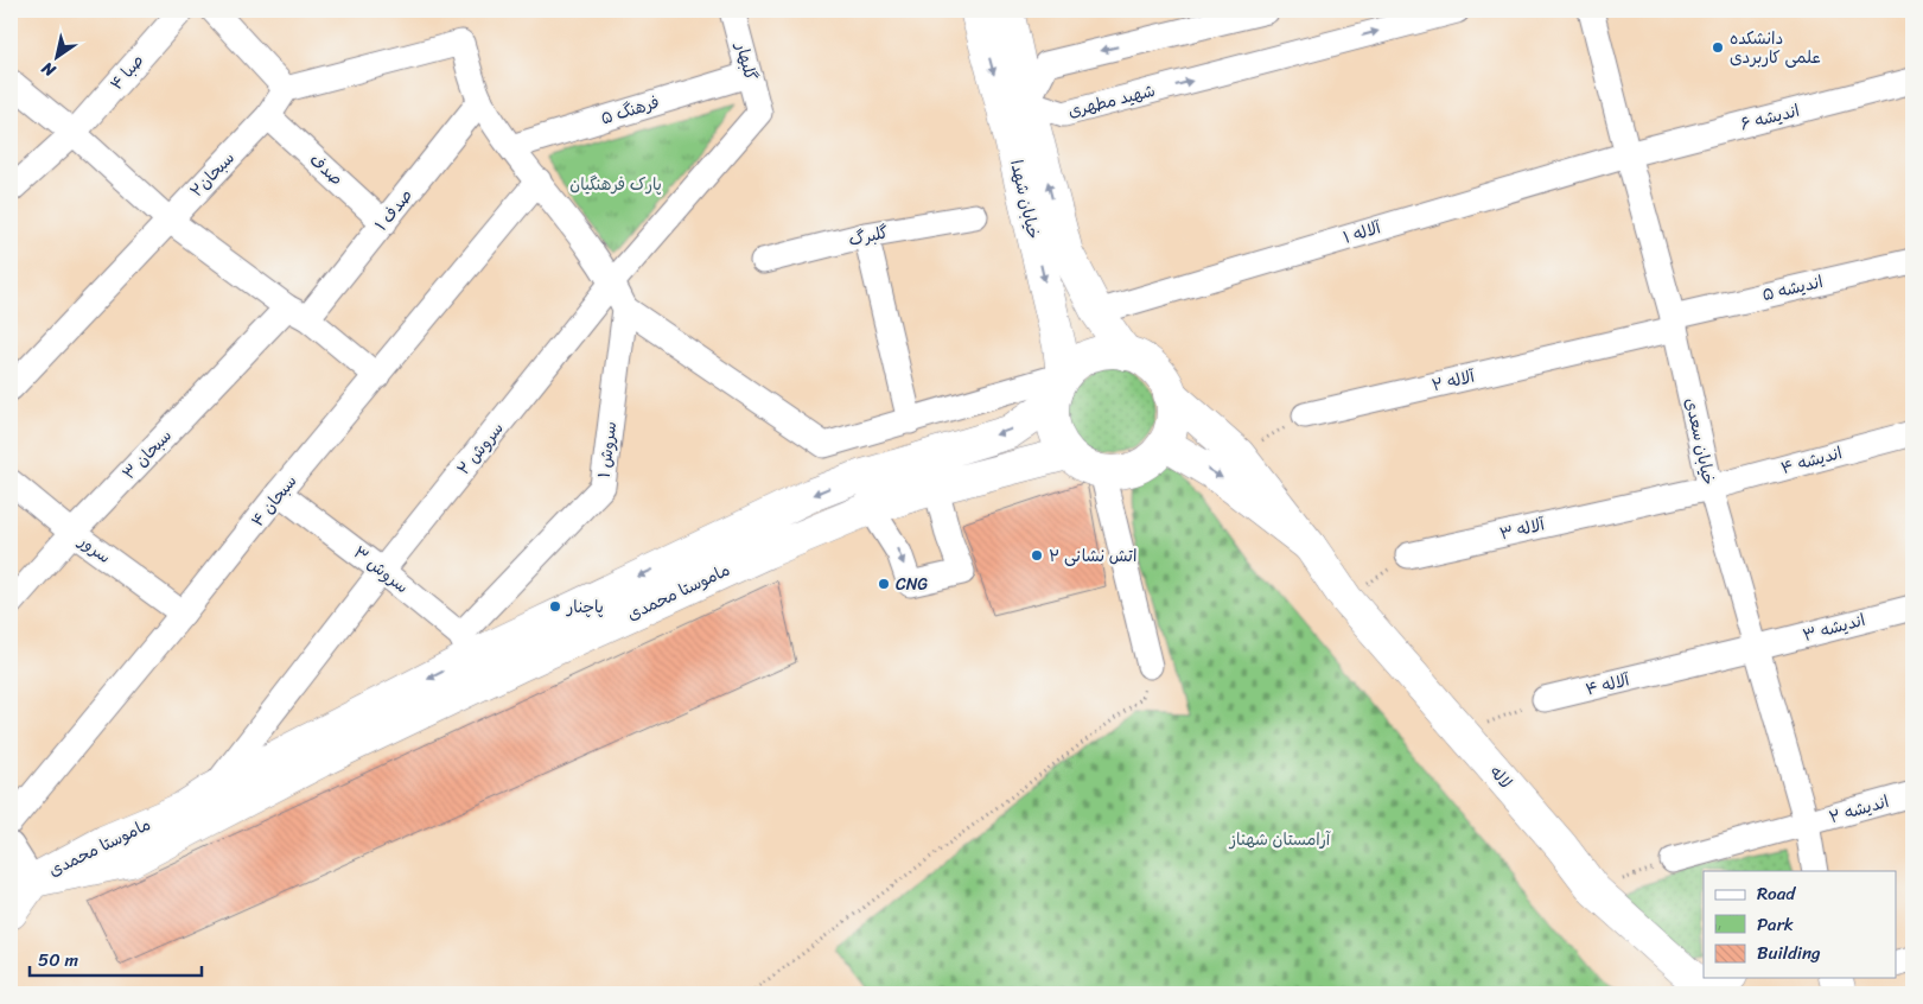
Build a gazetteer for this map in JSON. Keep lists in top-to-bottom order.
{
  "streets": {
    "main road": ["خیابان شهدا", "ماموستا محمدی", "لاله"],
    "street": [
      "گلبهار",
      "صبا ۴",
      "شهید مطهری",
      "فرهنگ ۵",
      "اندیشه ۶",
      "صدف",
      "سبحان۲",
      "صدف ۱",
      "آلاله ۱",
      "گلبرگ",
      "اندیشه ۵",
      "آلاله ۲",
      "خیابان سعدی",
      "سروش ۲",
      "سروش ۱",
      "سبحان ۳",
      "اندیشه ۴",
      "سبحان ۴",
      "آلاله ۳",
      "سرور",
      "سروش ۳",
      "اندیشه ۳",
      "آلاله ۴",
      "اندیشه ۲"
    ]
  },
  "crossings": [
    ["گلبهار", "فرهنگ ۵"],
    ["گلبهار", "سروش ۲"],
    ["شهید مطهری", "خیابان شهدا"],
    ["اندیشه ۶", "آلاله ۱"],
    ["اندیشه ۶", "خیابان سعدی"],
    ["صدف", "سبحان۲"],
    ["صدف", "صدف ۱"],
    ["خیابان شهدا", "آلاله ۱"],
    ["خیابان شهدا", "ماموستا محمدی"],
    ["صدف ۱", "سبحان ۳"],
    ["آلاله ۱", "خیابان سعدی"],
    ["اندیشه ۵", "آلاله ۲"],
    ["اندیشه ۵", "خیابان سعدی"],
    ["آلاله ۲", "خیابان سعدی"],
    ["خیابان سعدی", "اندیشه ۴"],
    ["خیابان سعدی", "آلاله ۳"],
    ["خیابان سعدی", "اندیشه ۳"],
    ["خیابان سعدی", "آلاله ۴"],
    ["خیابان سعدی", "اندیشه ۲"],
    ["سروش ۲", "سروش ۳"],
    ["سروش ۲", "ماموستا محمدی"],
    ["سروش ۱", "سروش ۳"],
    ["سروش ۱", "ماموستا محمدی"],
    ["سبحان ۳", "سرور"],
    ["اندیشه ۴", "آلاله ۳"],
    ["سبحان ۴", "سرور"],
    ["سبحان ۴", "سروش ۳"],
    ["سروش ۳", "ماموستا محمدی"],
    ["اندیشه ۳", "آلاله ۴"]
  ],
  "parks": ["پارک فرهنگیان", "آرامستان شهناز"],
  "places": [
    "دانشکده علمی کاربردی",
    "اتش نشانی ۲",
    "CNG",
    "پاچنار"
  ],
  "legend": ["Road", "Park", "Building"],
  "scale_bar": "50 m",
  "north": "bottom left"
}
